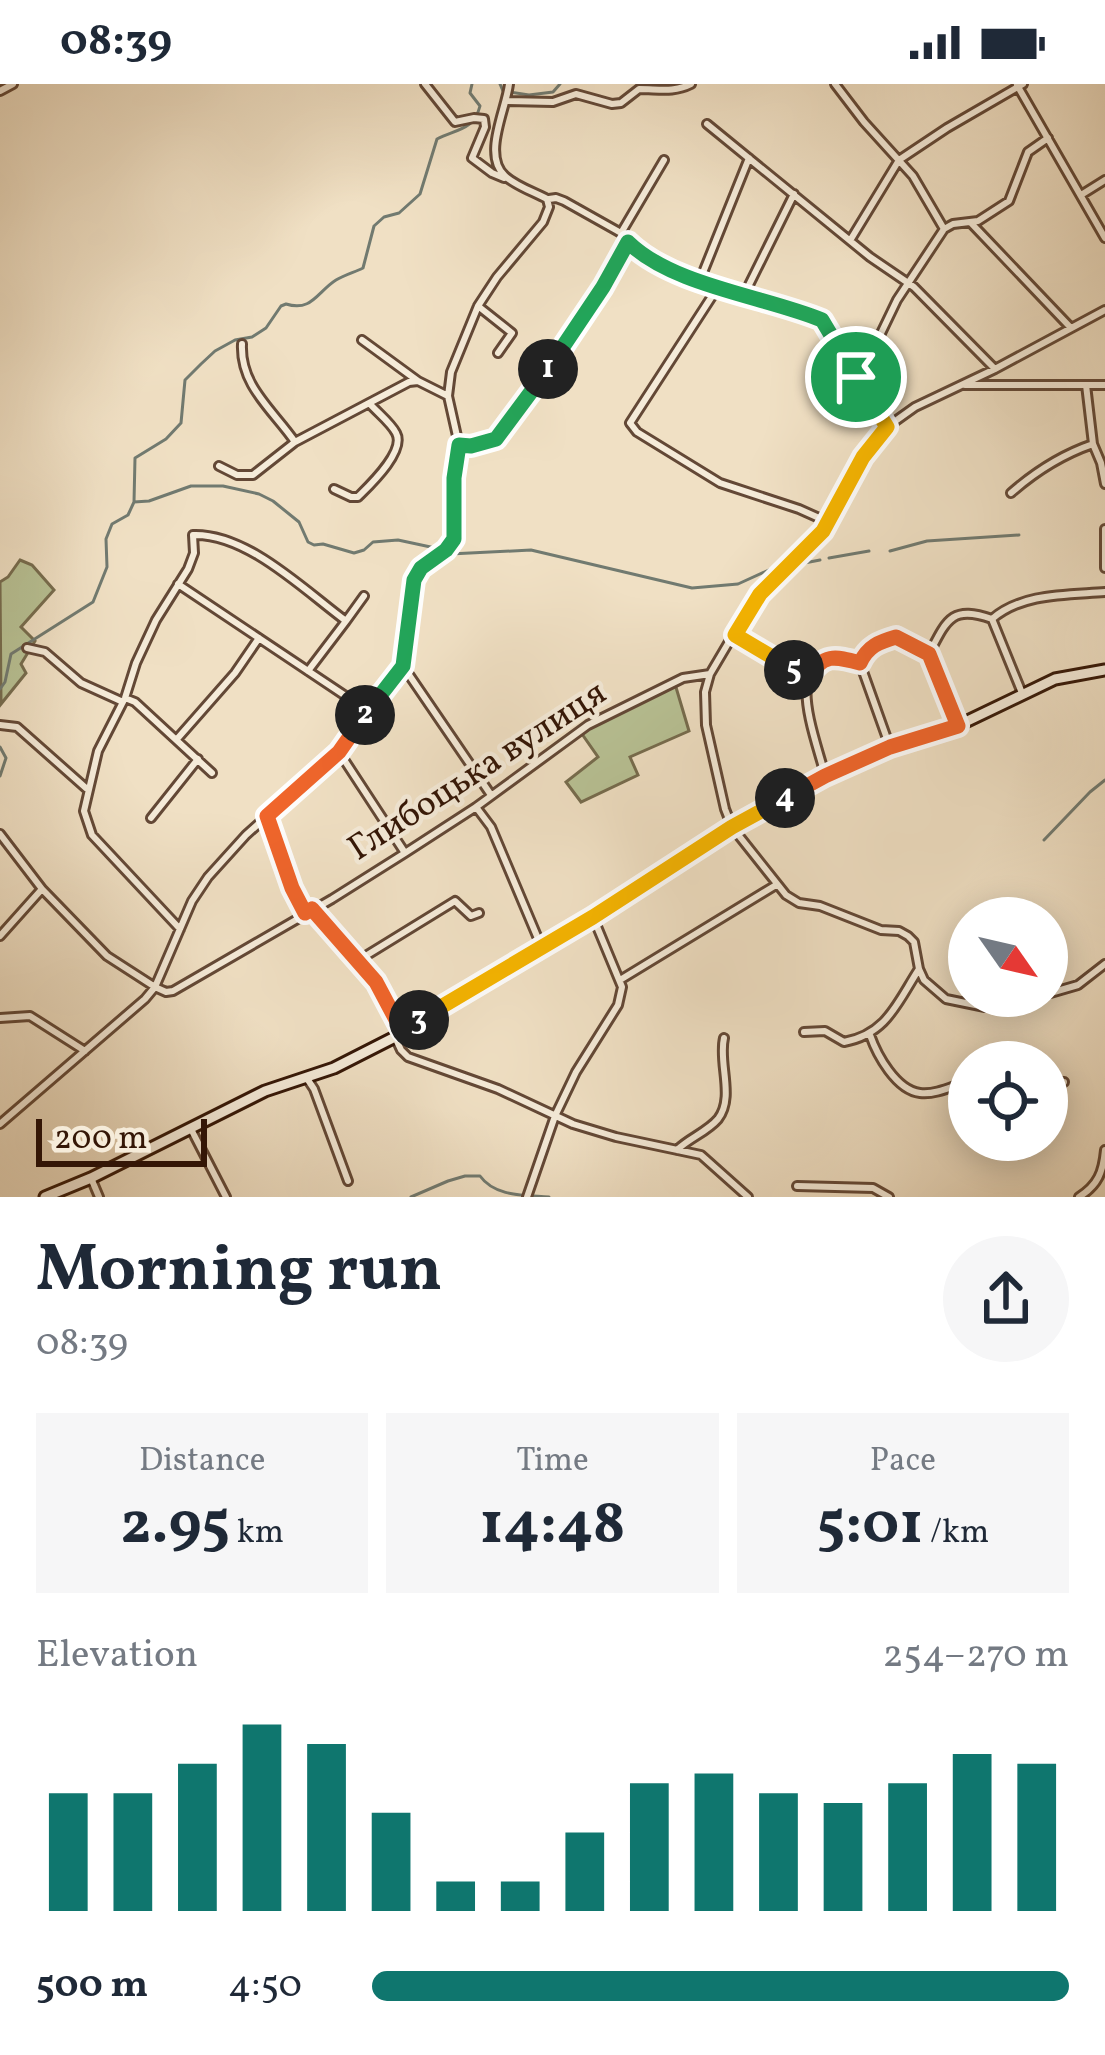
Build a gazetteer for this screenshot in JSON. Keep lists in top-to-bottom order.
{
  "streets": {
    "street": ["Глибоцька вулиця"]
  },
  "scale_bar": "200 m",
  "north": "bottom right",
  "page": {
    "status": "08:39",
    "pins": [
      "1",
      "5",
      "2",
      "4",
      "3"
    ],
    "scale": "200 m",
    "heading": ["Morning run", "08:39"],
    "stats": [
      ["Distance", "2.95 km"],
      ["Time", "14:48"],
      ["Pace", "5:01 /km"]
    ],
    "chart": ["Elevation", "254–270 m"],
    "list": [
      {
        "name": "500 m",
        "note": "4:50"
      }
    ]
  }
}
